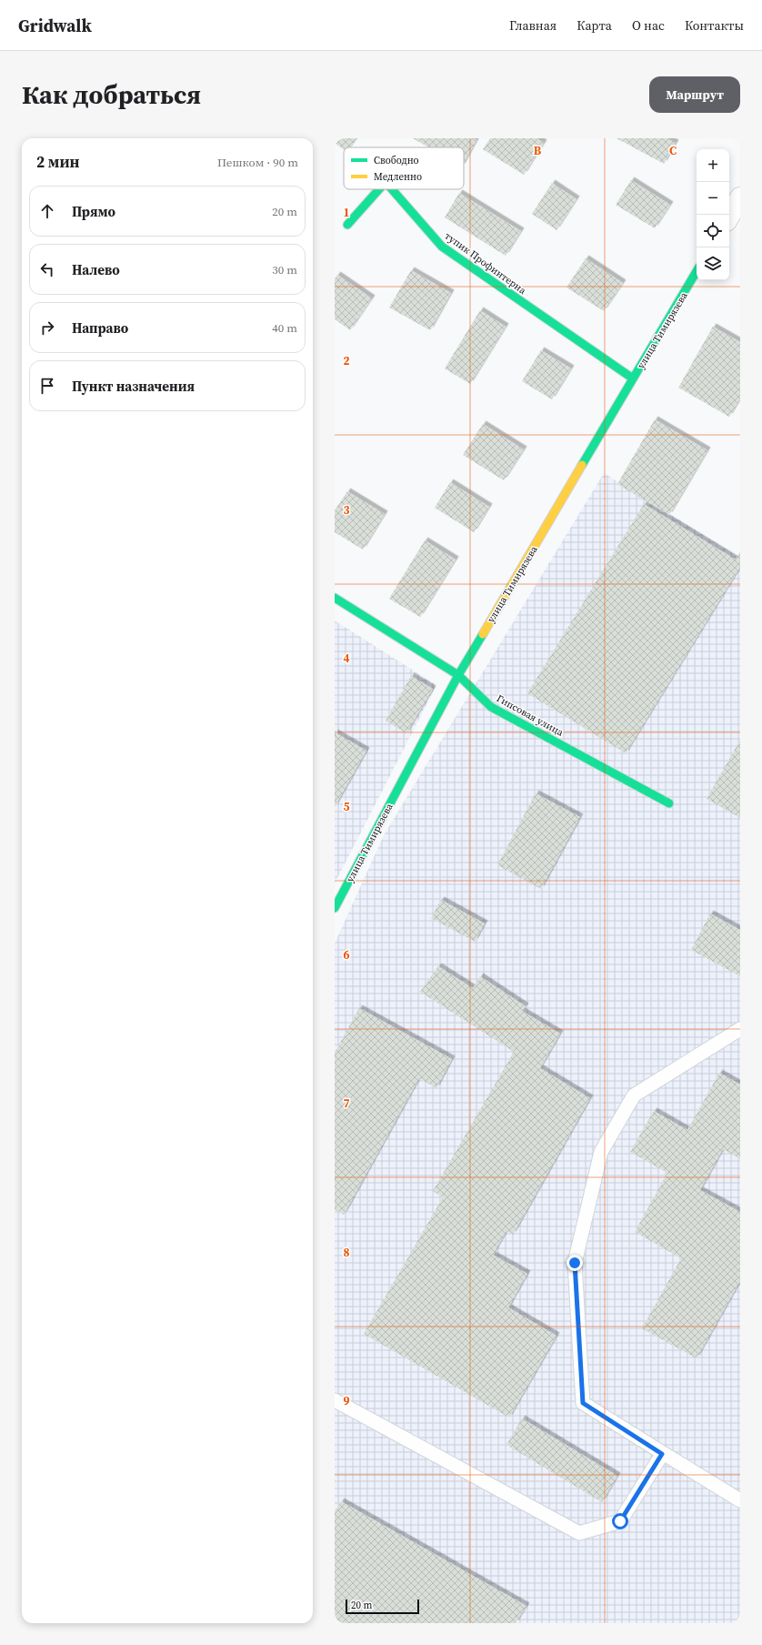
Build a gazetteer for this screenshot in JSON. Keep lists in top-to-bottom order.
{
  "streets": {
    "street": ["тупик Профинтерна", "улица Тимирязева", "Гипсовая улица"]
  },
  "crossings": [
    ["тупик Профинтерна", "улица Тимирязева"],
    ["улица Тимирязева", "Гипсовая улица"]
  ],
  "legend": ["Свободно", "Медленно"],
  "scale_bar": "20 m",
  "page": {
    "header": "Gridwalk",
    "nav": [
      "Главная",
      "Карта",
      "О нас",
      "Контакты"
    ],
    "buttons": "Маршрут",
    "title": "Как добраться",
    "heading": ["2 мин", "Пешком · 90 m"],
    "map_buttons": ["+", "−"],
    "list": [
      ["Прямо", "20 m"],
      ["Налево", "30 m"],
      ["Направо", "40 m"],
      "Пункт назначения"
    ],
    "scale": "20 m"
  },
  "grid": {
    "columns": ["B", "C"],
    "rows": [
      "1",
      "2",
      "3",
      "4",
      "5",
      "6",
      "7",
      "8",
      "9"
    ]
  }
}
